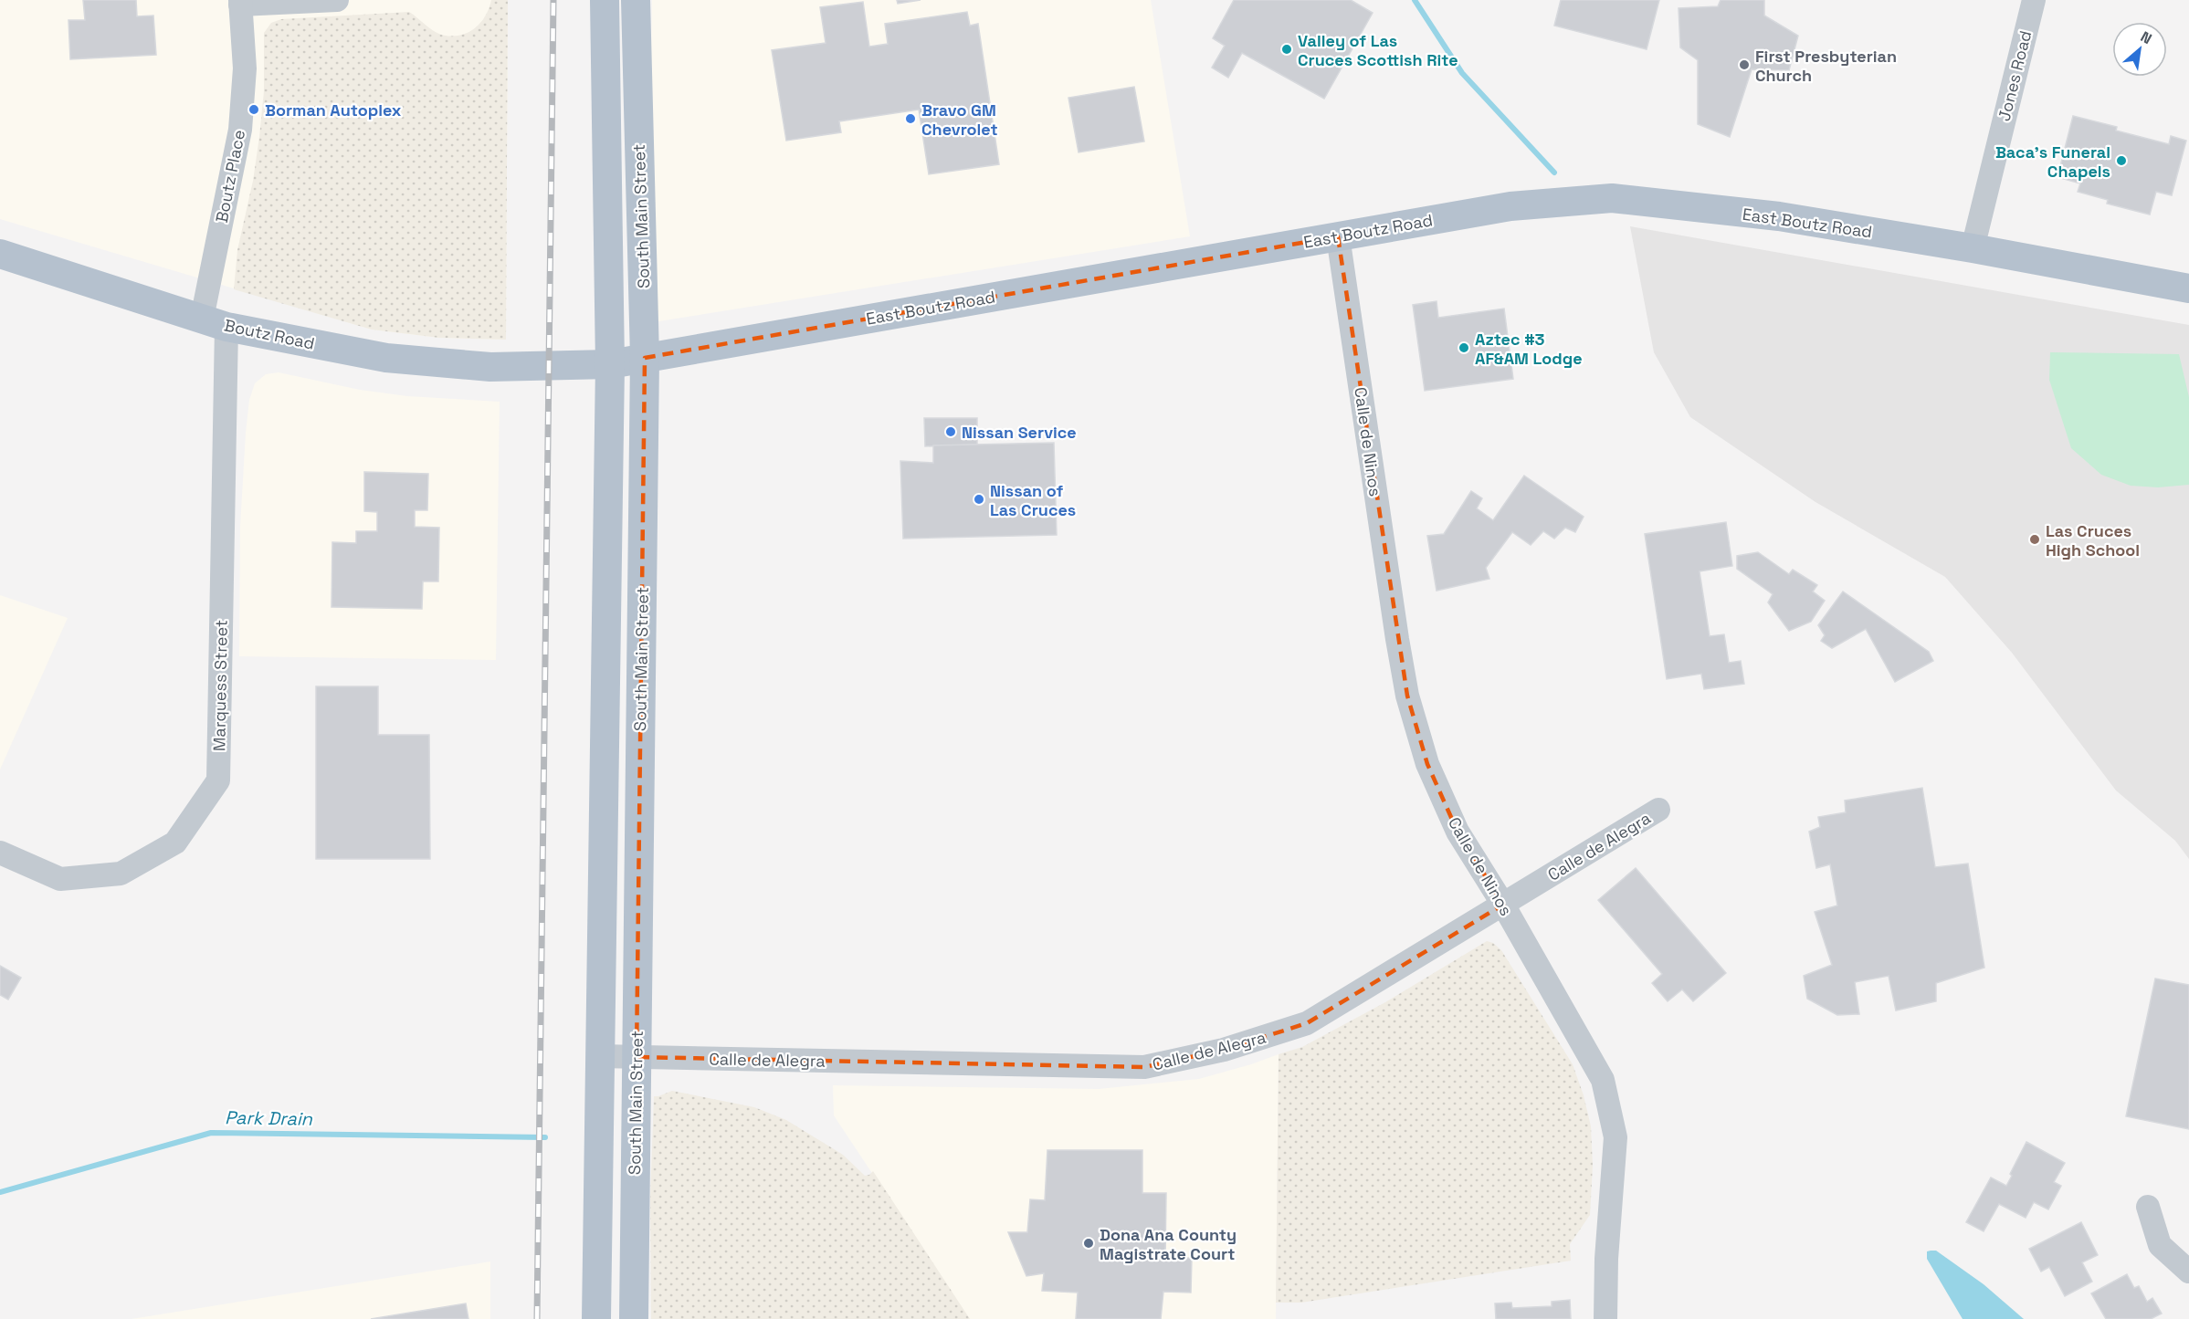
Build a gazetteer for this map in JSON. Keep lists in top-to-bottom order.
{
  "streets": {
    "main road": ["South Main Street", "East Boutz Road", "Boutz Road"],
    "street": [
      "Jones Road",
      "Boutz Place",
      "Calle de Ninos",
      "Marquess Street",
      "Calle de Alegra"
    ]
  },
  "crossings": [
    ["Jones Road", "East Boutz Road"],
    ["Boutz Place", "Boutz Road"],
    ["Boutz Place", "Marquess Street"],
    ["South Main Street", "East Boutz Road"],
    ["South Main Street", "Calle de Alegra"],
    ["East Boutz Road", "Boutz Road"],
    ["East Boutz Road", "Calle de Ninos"],
    ["Boutz Road", "Marquess Street"],
    ["Calle de Ninos", "Calle de Alegra"]
  ],
  "water": ["Park Drain"],
  "places": [
    "Valley of Las Cruces Scottish Rite",
    "First Presbyterian Church",
    "Borman Autoplex",
    "Bravo GM Chevrolet",
    "Baca’s Funeral Chapels",
    "Aztec #3 AF&AM Lodge",
    "Nissan Service",
    "Nissan of Las Cruces",
    "Las Cruces High School",
    "Dona Ana County Magistrate Court"
  ],
  "north": "top right"
}
